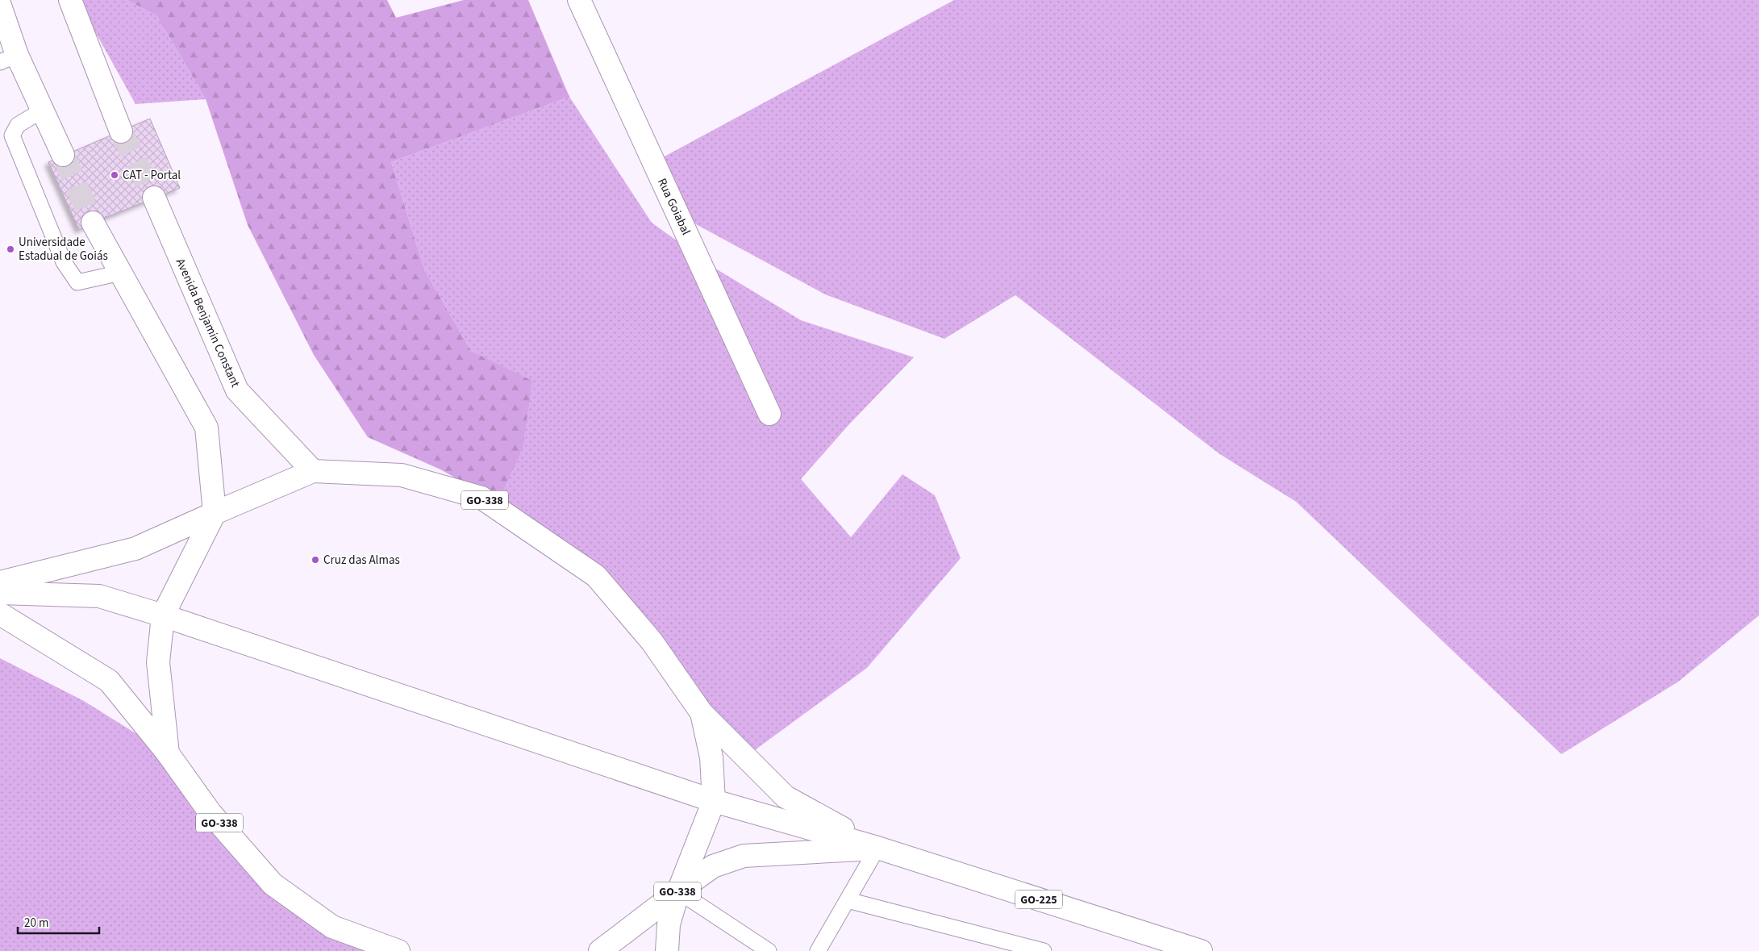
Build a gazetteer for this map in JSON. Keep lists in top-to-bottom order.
{
  "streets": {
    "main road": [
      "Rua Goiabal",
      "Avenida Benjamin Constant",
      "GO-338",
      "GO-225"
    ]
  },
  "crossings": [
    ["Avenida Benjamin Constant", "GO-338"],
    ["GO-338", "GO-225"]
  ],
  "places": ["CAT - Portal", "Universidade Estadual de Goiás", "Cruz das Almas"],
  "scale_bar": "20 m"
}
